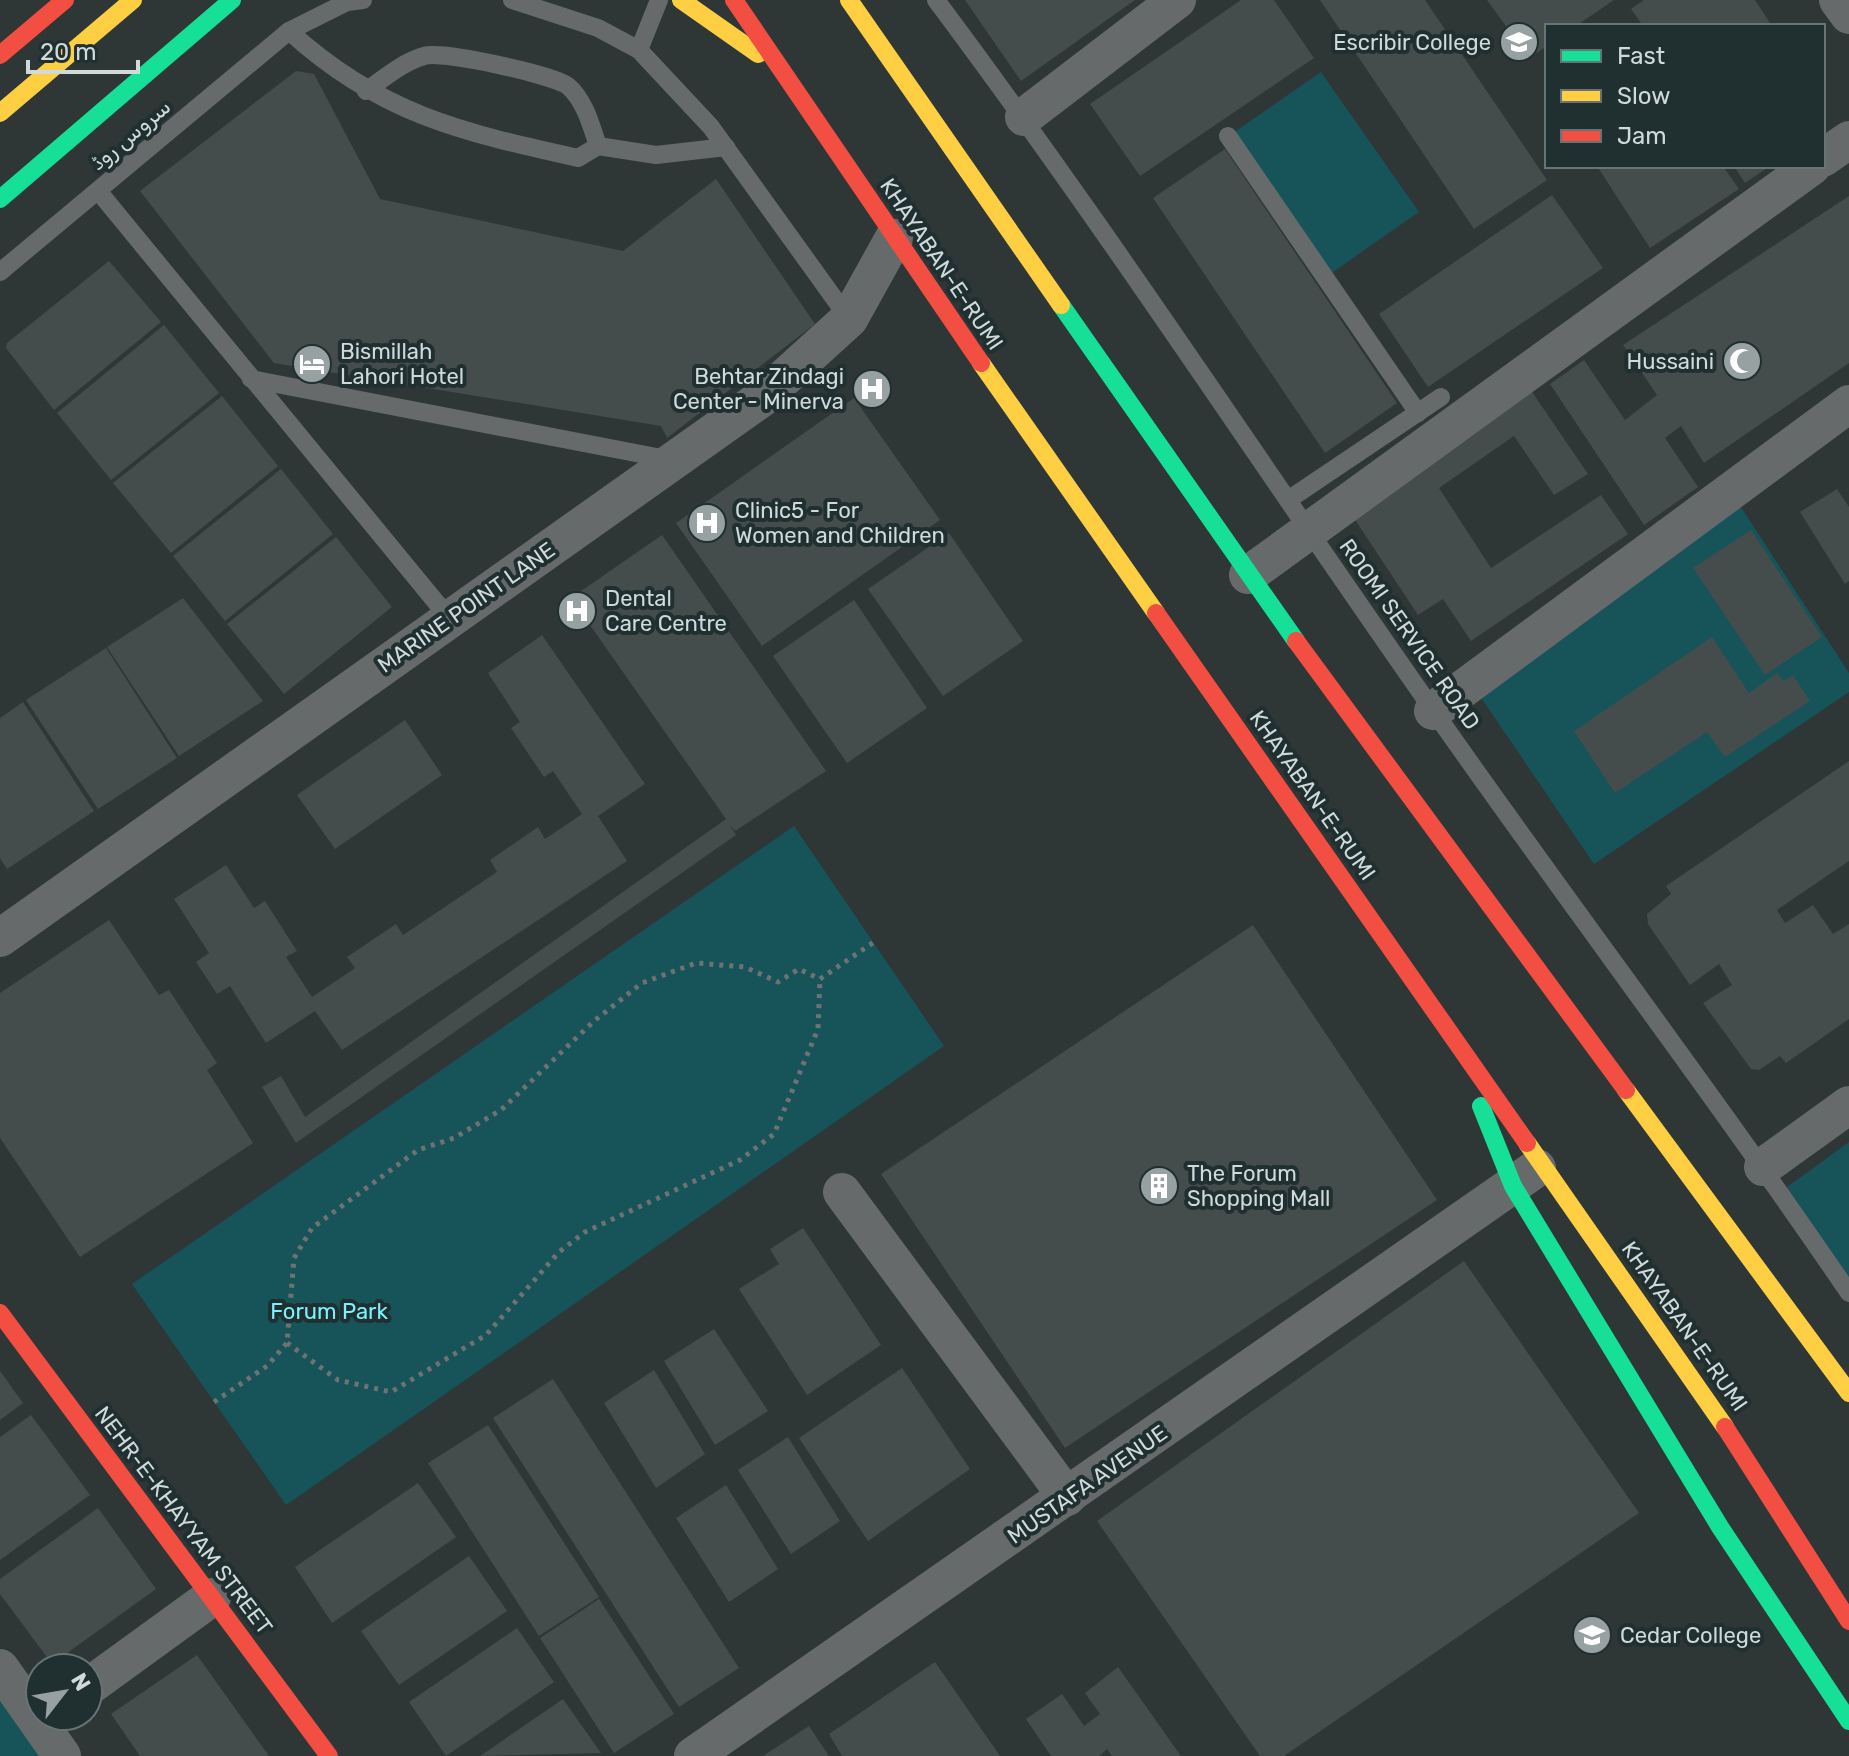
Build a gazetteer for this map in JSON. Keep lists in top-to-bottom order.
{
  "streets": {
    "main road": ["KHAYABAN-E-RUMI", "NEHR-E-KHAYYAM STREET"],
    "street": ["MARINE POINT LANE", "MUSTAFA AVENUE"],
    "lane": ["سروس روڈ", "ROOMI SERVICE ROAD"]
  },
  "crossings": [
    ["KHAYABAN-E-RUMI", "MARINE POINT LANE"],
    ["KHAYABAN-E-RUMI", "MUSTAFA AVENUE"]
  ],
  "parks": ["Forum Park"],
  "places": {
    "school or university": ["Escribir College", "Cedar College"],
    "mosque": ["Hussaini"],
    "hotel": ["Bismillah Lahori Hotel"],
    "hospital": ["Behtar Zindagi Center - Minerva", "Clinic5 - For Women and Children", "Dental Care Centre"],
    "building": ["The Forum Shopping Mall"]
  },
  "legend": ["Fast", "Slow", "Jam"],
  "scale_bar": "20 m",
  "north": "top right"
}
